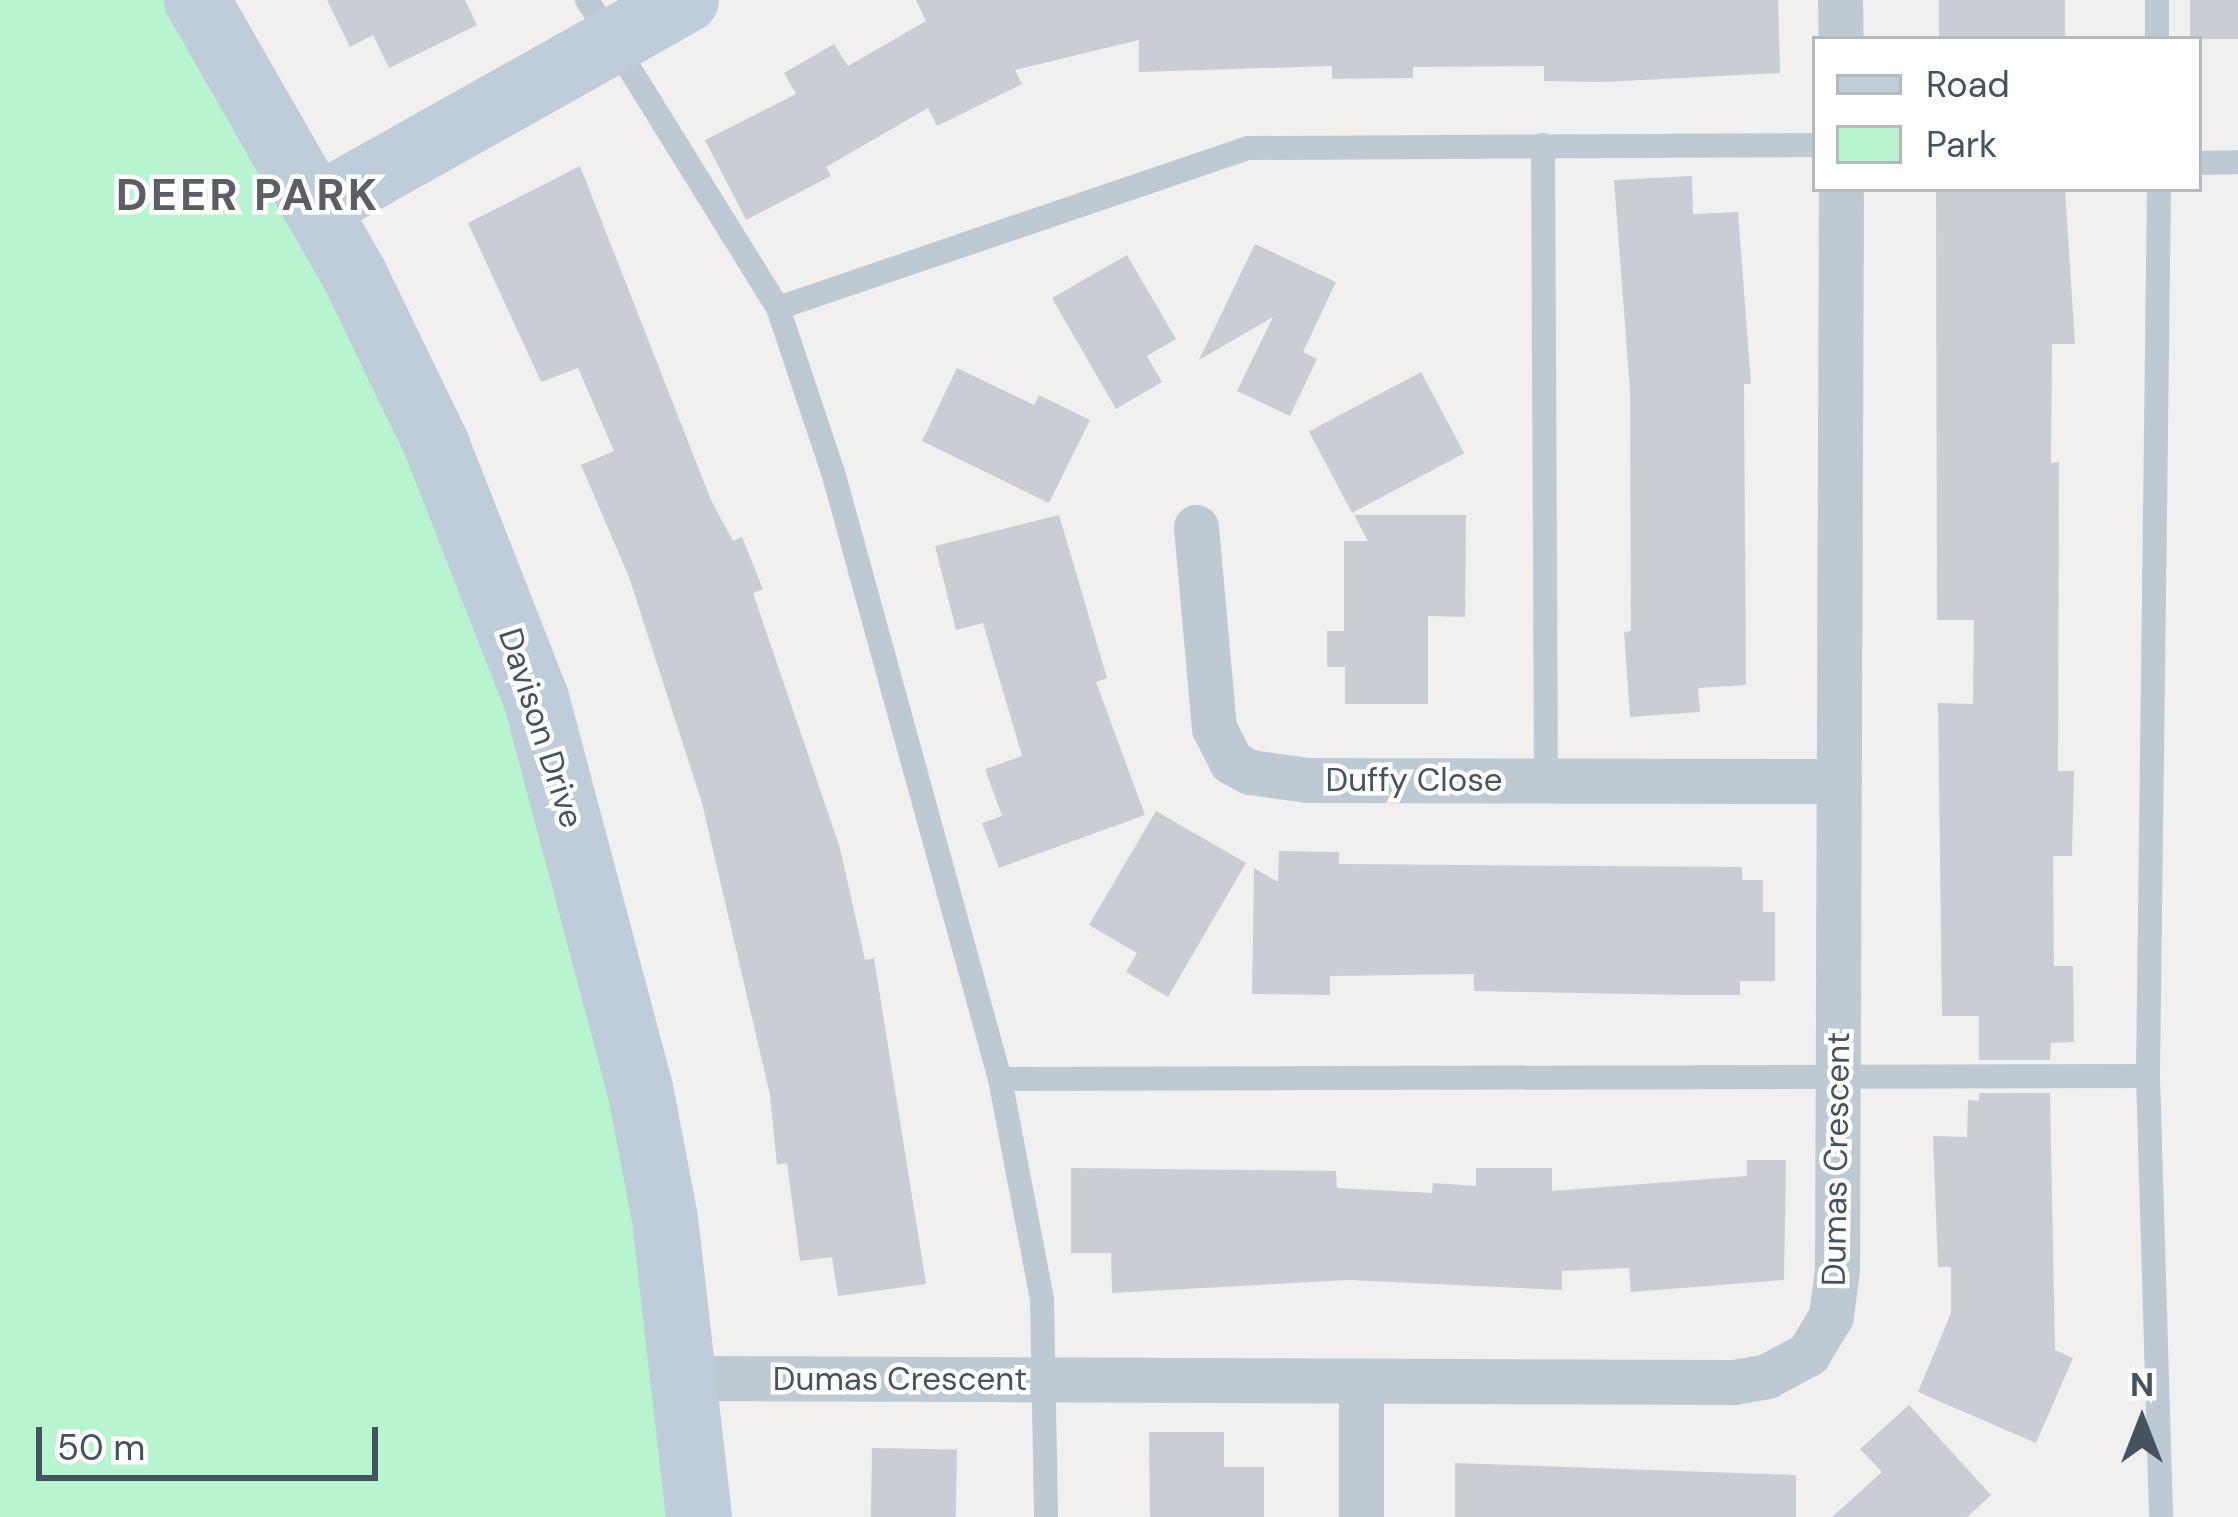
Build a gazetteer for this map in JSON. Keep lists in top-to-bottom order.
{
  "streets": {
    "street": ["Davison Drive", "Duffy Close", "Dumas Crescent"]
  },
  "crossings": [
    ["Davison Drive", "Dumas Crescent"],
    ["Duffy Close", "Dumas Crescent"]
  ],
  "districts": ["DEER PARK"],
  "legend": ["Road", "Park"],
  "scale_bar": "50 m",
  "north": "top"
}
